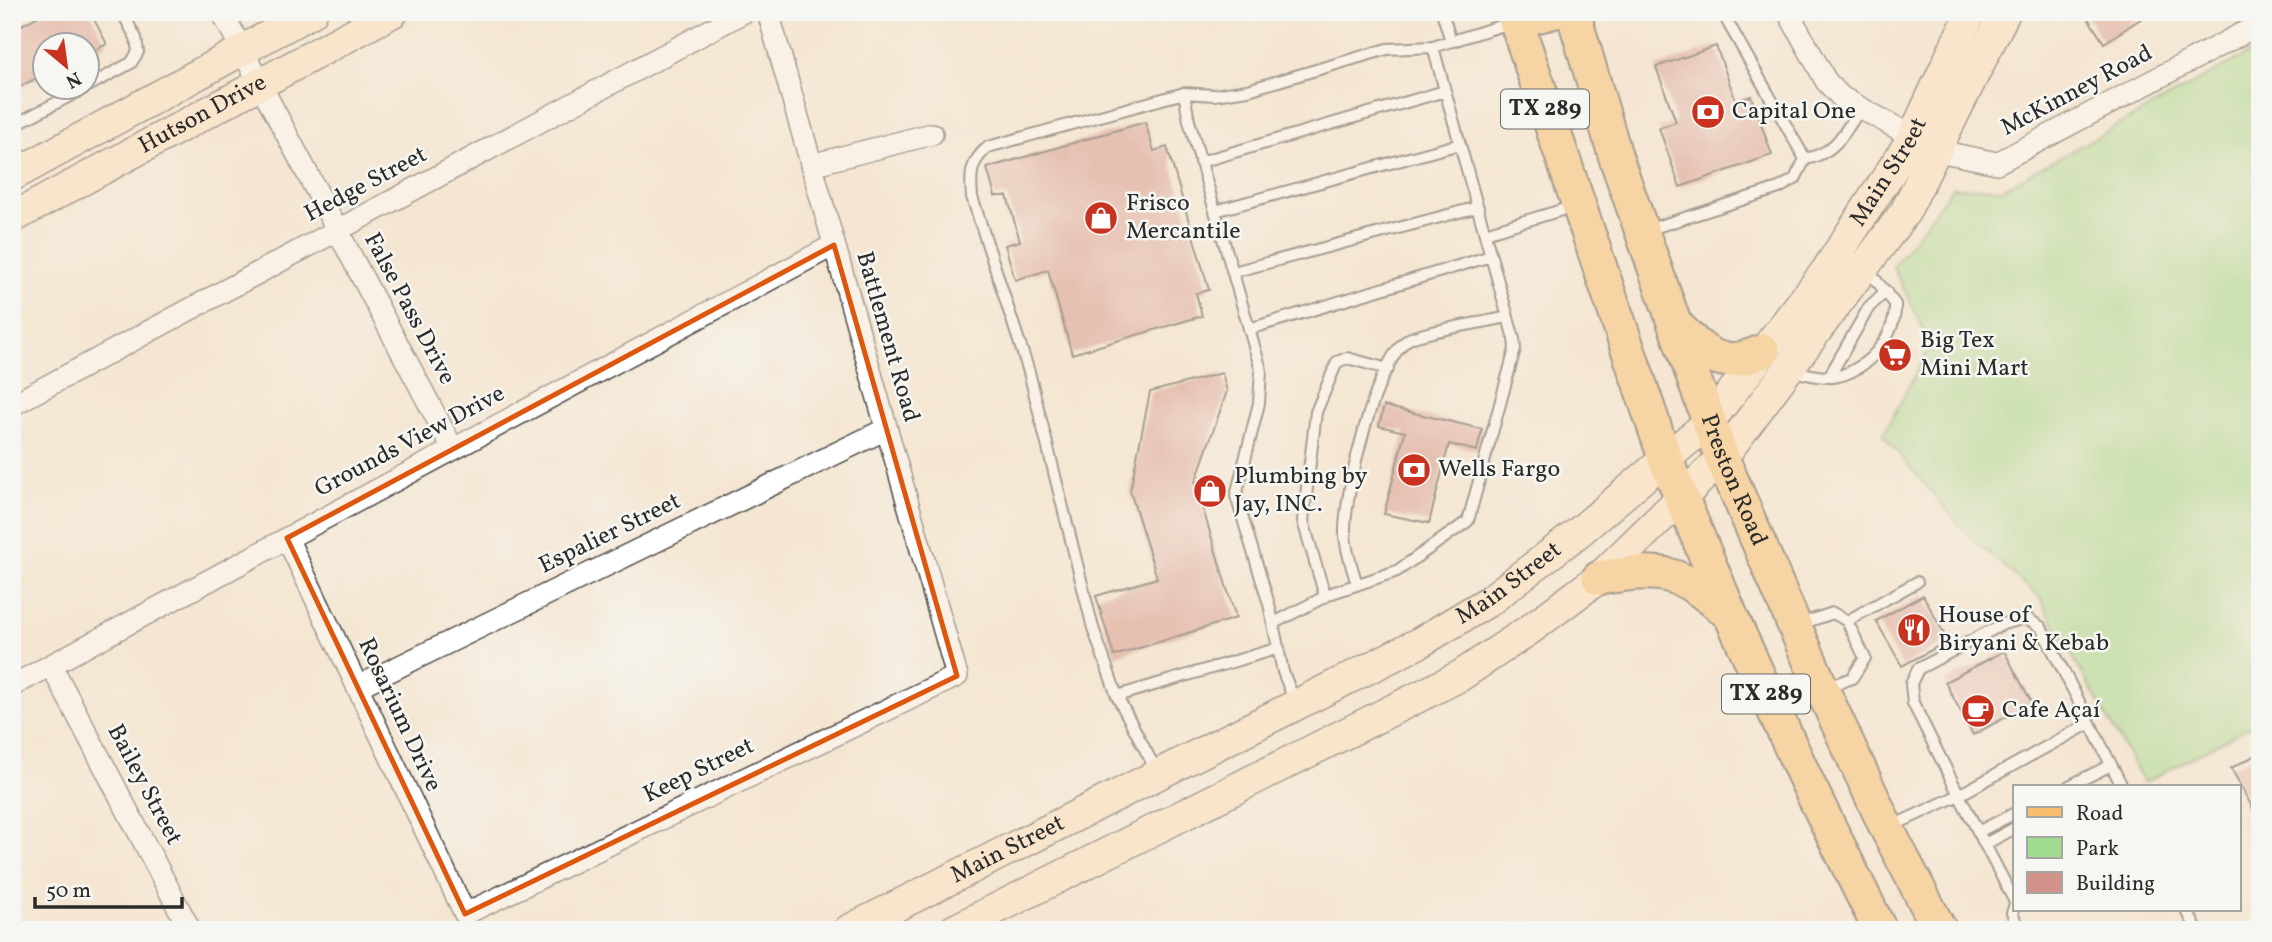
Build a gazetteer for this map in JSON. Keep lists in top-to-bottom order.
{
  "streets": {
    "main road": [
      "TX 289",
      "Hutson Drive",
      "Main Street",
      "Preston Road"
    ],
    "street": [
      "McKinney Road",
      "Hedge Street",
      "False Pass Drive",
      "Battlement Road",
      "Grounds View Drive",
      "Espalier Street",
      "Rosarium Drive",
      "Keep Street",
      "Bailey Street"
    ]
  },
  "crossings": [
    ["McKinney Road", "Main Street"],
    ["TX 289", "Main Street"],
    ["Hutson Drive", "False Pass Drive"],
    ["Main Street", "Preston Road"],
    ["Hedge Street", "False Pass Drive"],
    ["False Pass Drive", "Grounds View Drive"],
    ["Battlement Road", "Grounds View Drive"],
    ["Battlement Road", "Espalier Street"],
    ["Battlement Road", "Keep Street"],
    ["Grounds View Drive", "Rosarium Drive"],
    ["Grounds View Drive", "Bailey Street"],
    ["Espalier Street", "Rosarium Drive"],
    ["Rosarium Drive", "Keep Street"]
  ],
  "places": {
    "bank": ["Capital One", "Wells Fargo"],
    "shop": ["Frisco Mercantile", "Plumbing by Jay, INC."],
    "supermarket": ["Big Tex Mini Mart"],
    "restaurant": ["House of Biryani & Kebab"],
    "cafe": ["Cafe Açaí"]
  },
  "legend": ["Road", "Park", "Building"],
  "scale_bar": "50 m",
  "north": "bottom right"
}
